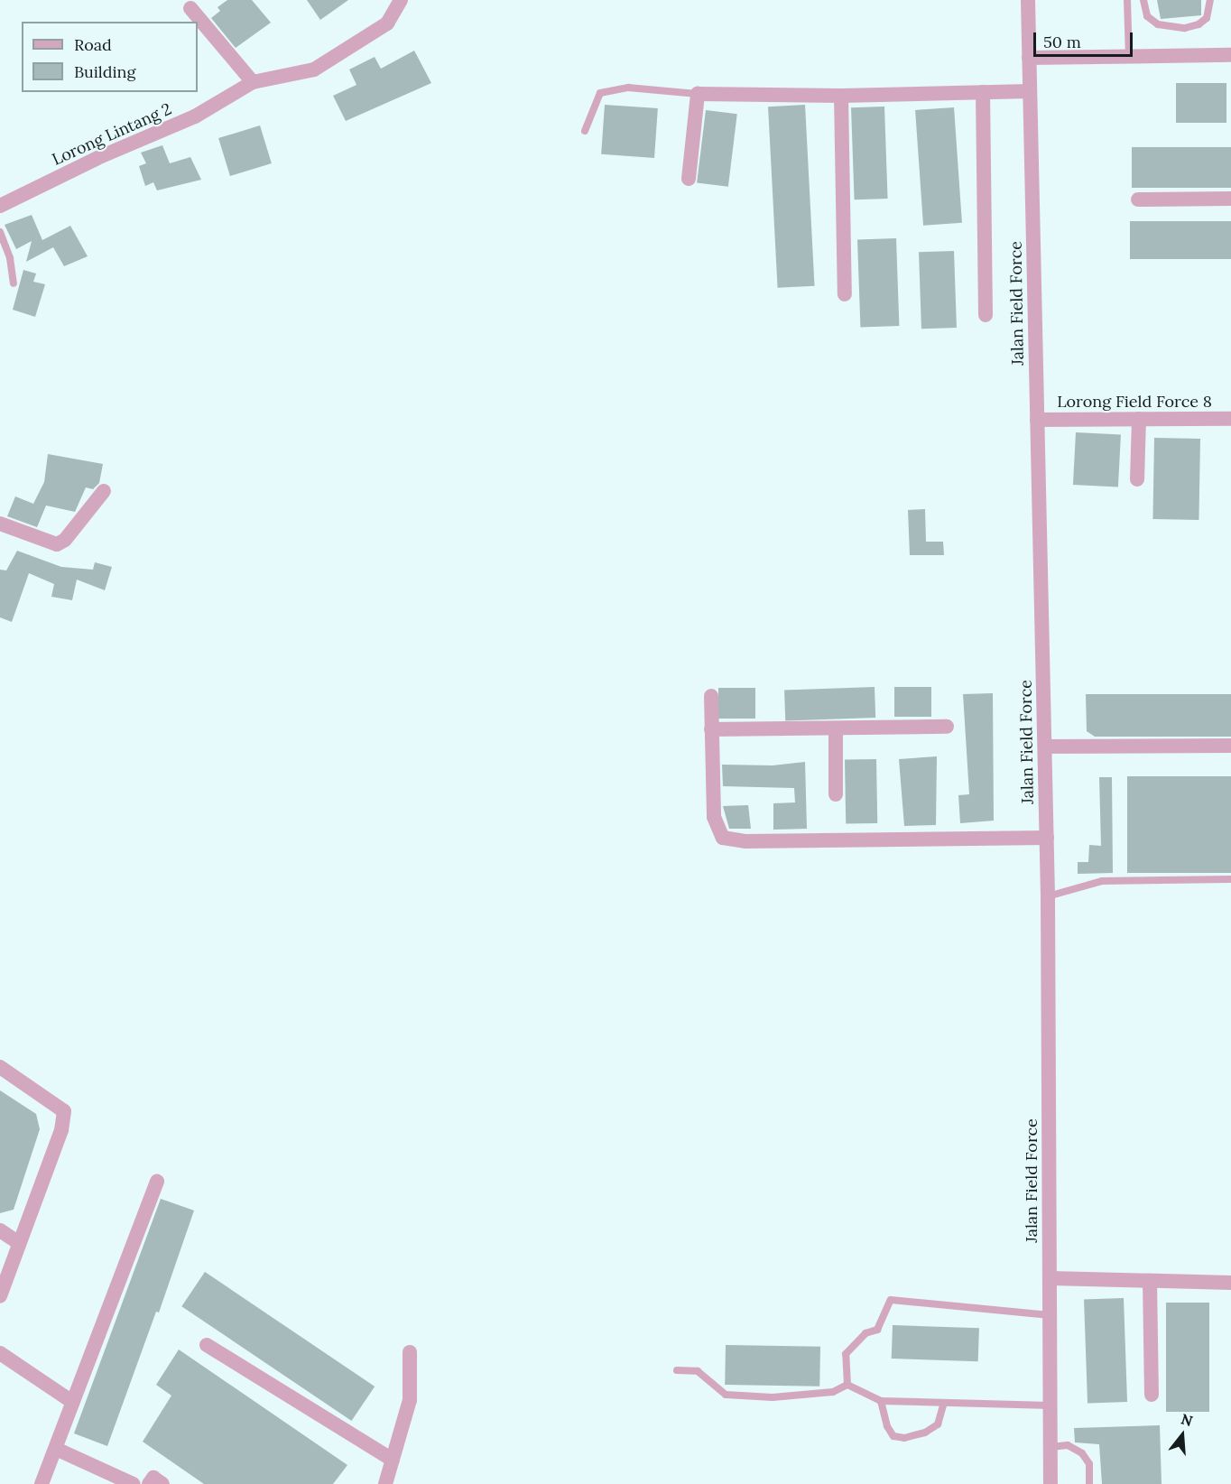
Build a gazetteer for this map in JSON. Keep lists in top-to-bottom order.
{
  "streets": {
    "street": ["Lorong Lintang 2", "Jalan Field Force", "Lorong Field Force 8"]
  },
  "crossings": [
    ["Jalan Field Force", "Lorong Field Force 8"]
  ],
  "legend": ["Road", "Building"],
  "scale_bar": "50 m",
  "north": "top"
}
